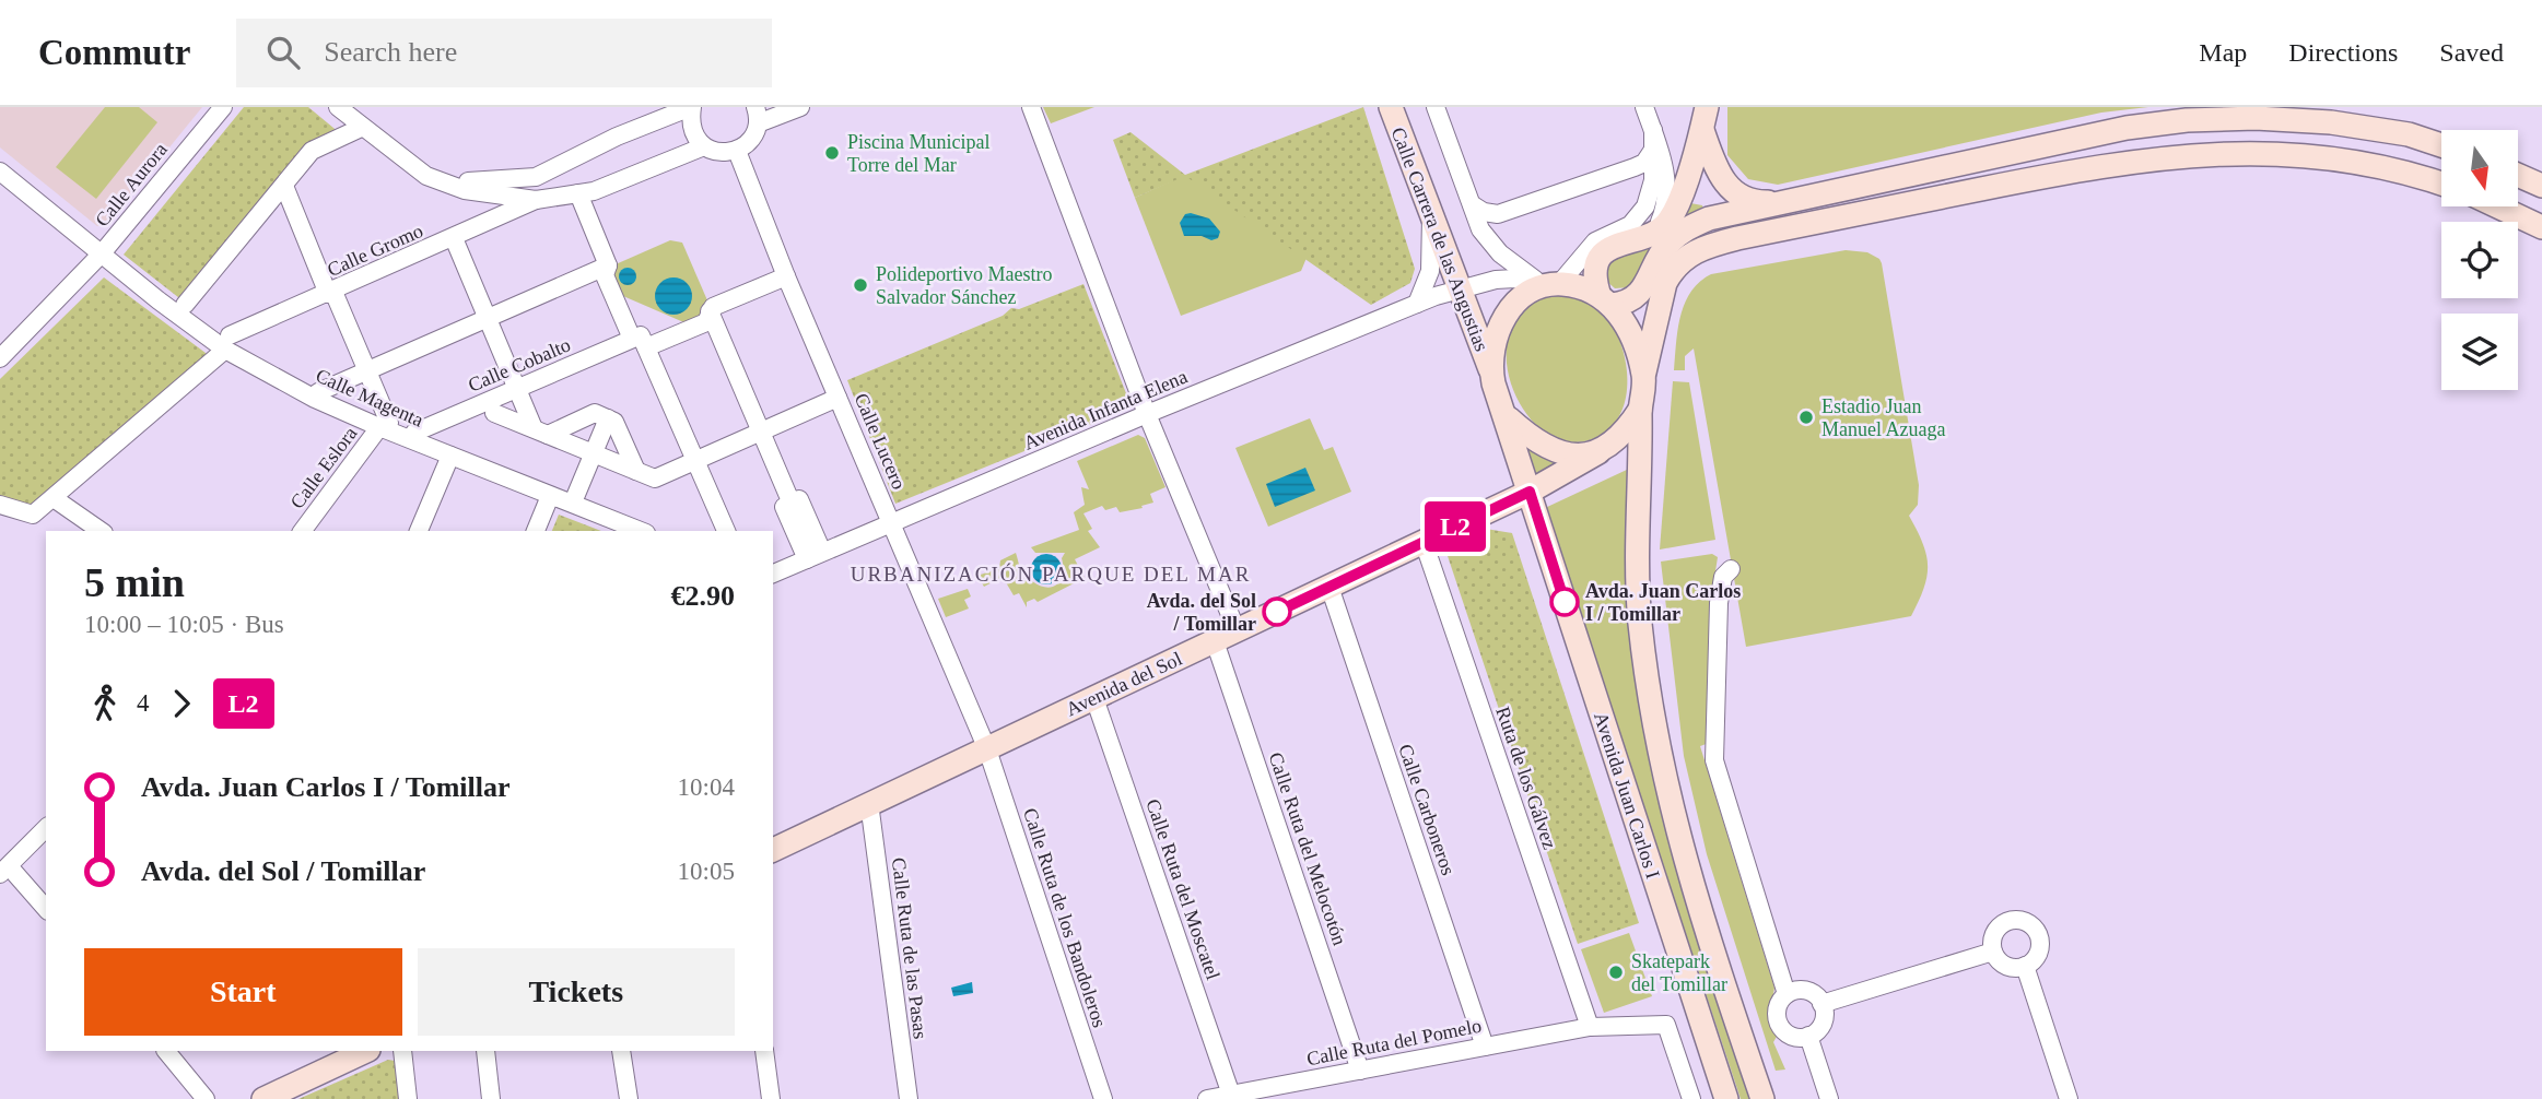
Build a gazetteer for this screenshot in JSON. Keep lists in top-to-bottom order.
{
  "streets": {
    "main road": ["Calle Carrera de las Angustias", "Avenida del Sol", "Avenida Juan Carlos I"],
    "street": [
      "Calle Aurora",
      "Calle Gromo",
      "Calle Cobalto",
      "Calle Magenta",
      "Avenida Infanta Elena",
      "Calle Lucero",
      "Calle Eslora",
      "Ruta de los Gálvez",
      "Calle Carboneros",
      "Calle Ruta del Melocotón",
      "Calle Ruta del Moscatel",
      "Calle Ruta de los Bandoleros",
      "Calle Ruta de las Pasas",
      "Calle Ruta del Pomelo"
    ]
  },
  "crossings": [
    ["Calle Aurora", "Calle Magenta"],
    ["Calle Carrera de las Angustias", "Avenida Infanta Elena"],
    ["Calle Carrera de las Angustias", "Avenida del Sol"],
    ["Calle Carrera de las Angustias", "Avenida Juan Carlos I"],
    ["Calle Gromo", "Calle Magenta"],
    ["Calle Magenta", "Calle Eslora"],
    ["Avenida Infanta Elena", "Calle Lucero"],
    ["Avenida Infanta Elena", "Avenida del Sol"],
    ["Avenida Infanta Elena", "Avenida Juan Carlos I"],
    ["Calle Lucero", "Avenida del Sol"],
    ["Calle Lucero", "Calle Ruta de los Bandoleros"],
    ["Avenida del Sol", "Ruta de los Gálvez"],
    ["Avenida del Sol", "Avenida Juan Carlos I"],
    ["Avenida del Sol", "Calle Carboneros"],
    ["Avenida del Sol", "Calle Ruta del Melocotón"],
    ["Avenida del Sol", "Calle Ruta del Moscatel"],
    ["Avenida del Sol", "Calle Ruta de los Bandoleros"],
    ["Avenida del Sol", "Calle Ruta de las Pasas"],
    ["Ruta de los Gálvez", "Calle Ruta del Pomelo"],
    ["Calle Carboneros", "Calle Ruta del Pomelo"],
    ["Calle Ruta del Melocotón", "Calle Ruta del Pomelo"],
    ["Calle Ruta del Moscatel", "Calle Ruta del Pomelo"]
  ],
  "districts": ["URBANIZACIÓN PARQUE DEL MAR"],
  "places": [
    "Piscina Municipal Torre del Mar",
    "Polideportivo Maestro Salvador Sánchez",
    "Estadio Juan Manuel Azuaga",
    "Avda. Juan Carlos I / Tomillar",
    "Avda. del Sol / Tomillar",
    "Skatepark del Tomillar"
  ],
  "lines": ["bus line L2"],
  "north": "bottom",
  "page": {
    "header": "Commutr",
    "search": "Search here",
    "nav": ["Map", "Directions", "Saved"],
    "on_map": "L2",
    "heading": ["5 min", "10:00 – 10:05 · Bus", "€2.90"],
    "legs": ["4", "L2"],
    "list": [
      {
        "name": "Avda. Juan Carlos I / Tomillar",
        "value": "10:04"
      },
      {
        "name": "Avda. del Sol / Tomillar",
        "value": "10:05"
      }
    ],
    "buttons": ["Start", "Tickets"]
  }
}
